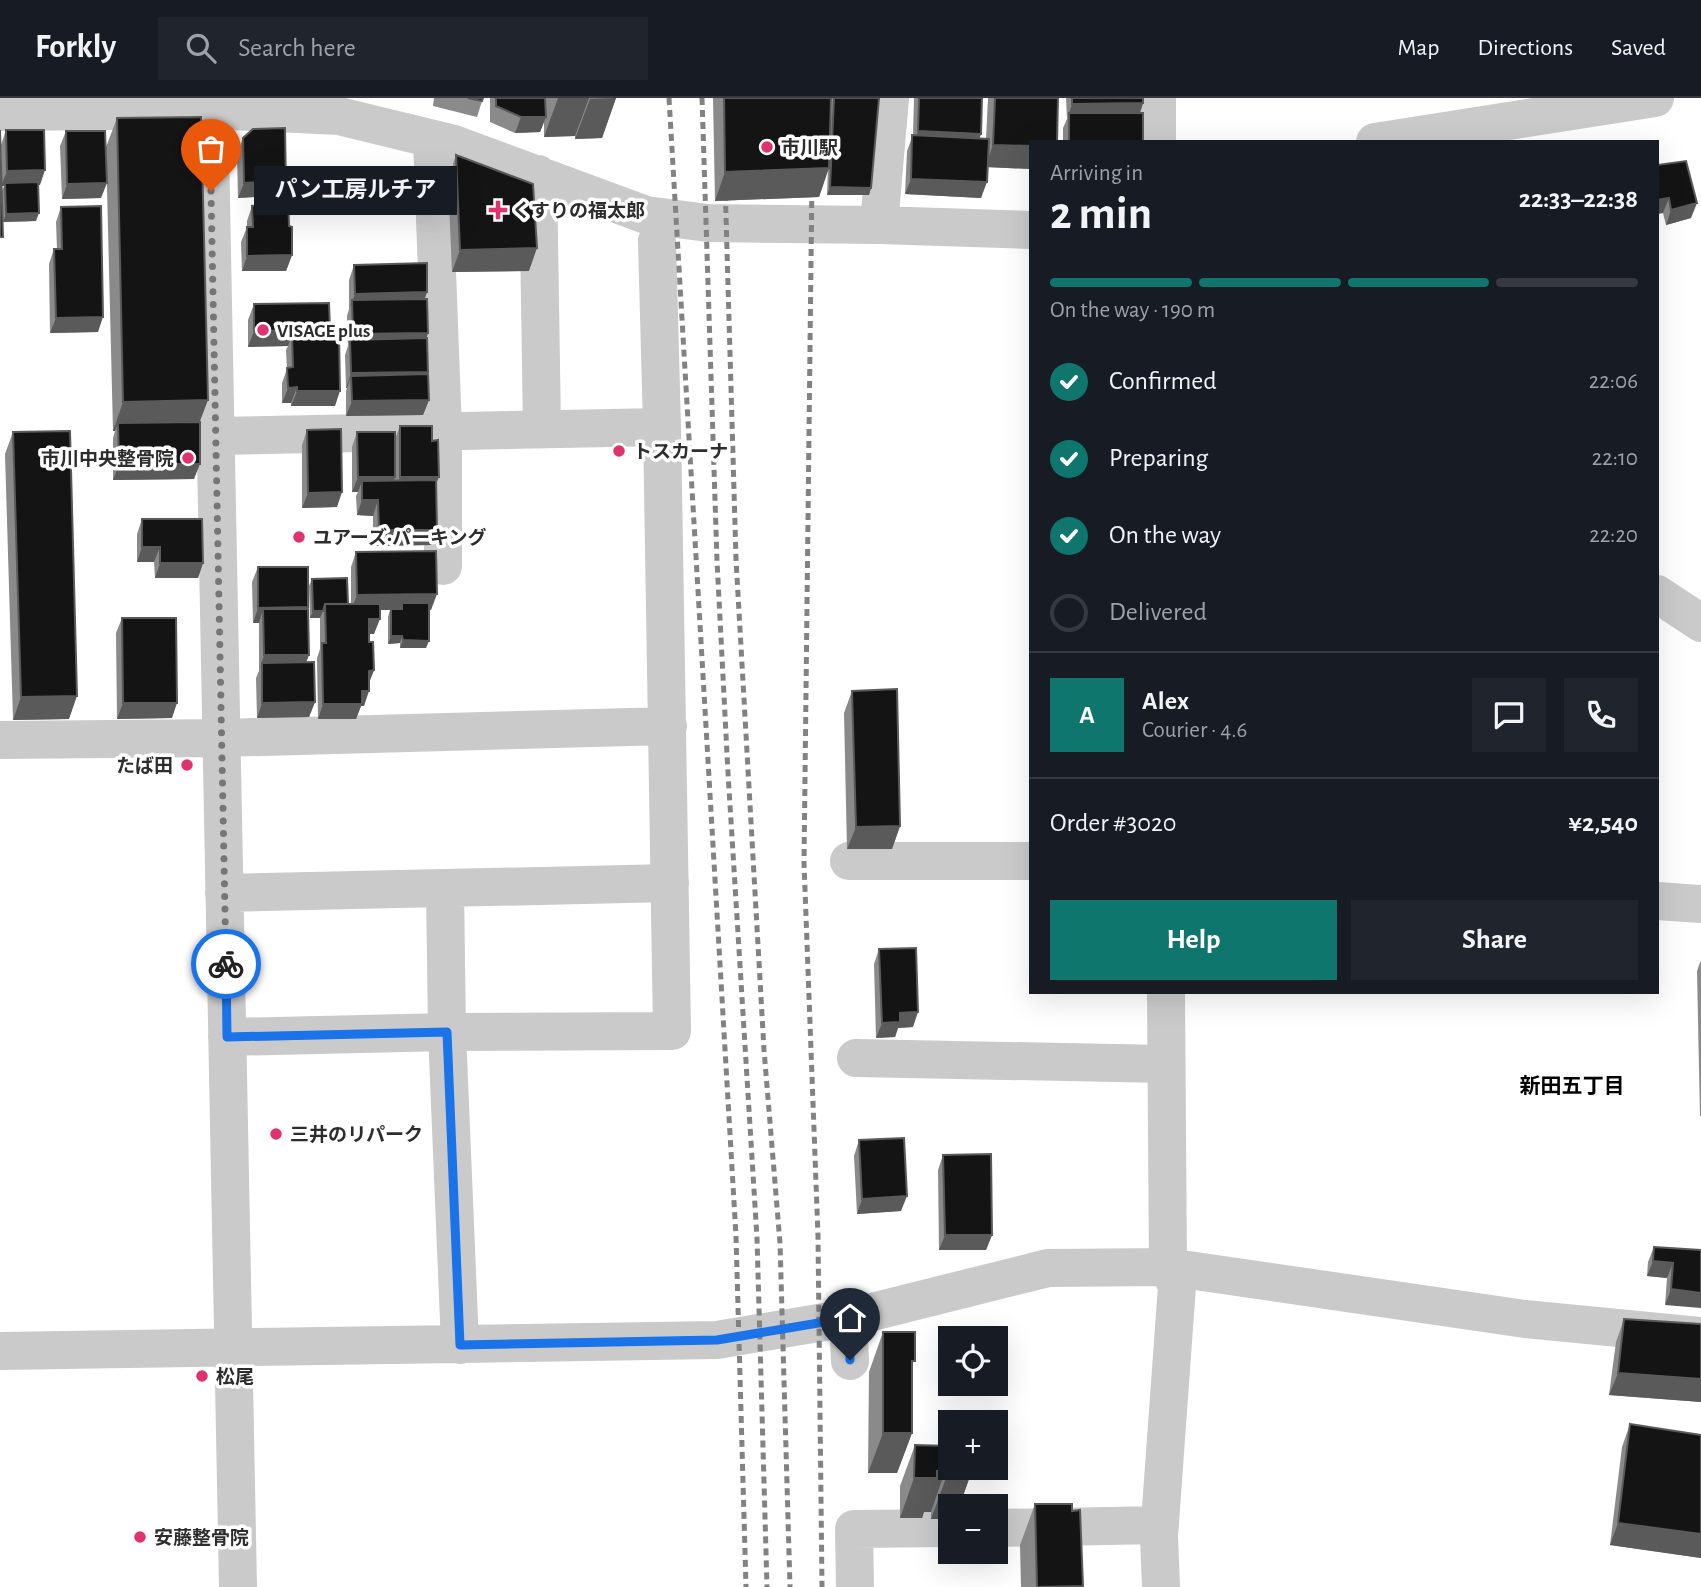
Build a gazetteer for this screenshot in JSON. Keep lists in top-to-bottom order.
{
  "districts": ["新田五丁目"],
  "places": {
    "other": [
      "市川駅",
      "パン工房ルチア",
      "VISAGE plus",
      "トスカーナ",
      "市川中央整骨院",
      "ユアーズ•パーキング",
      "たば田",
      "三井のリパーク",
      "松尾",
      "安藤整骨院"
    ],
    "health": ["くすりの福太郎"]
  },
  "page": {
    "header": "Forkly",
    "search": "Search here",
    "nav": ["Map", "Directions", "Saved"],
    "heading": ["2 min", "Arriving in", "22:33–22:38"],
    "panel": [
      "Alex",
      "Courier · 4.6",
      "Order #3020",
      "¥2,540"
    ],
    "bubble": "パン工房ルチア",
    "bar": "On the way · 190 m",
    "list": [
      ["Confirmed", "22:06"],
      ["Preparing", "22:10"],
      ["On the way", "22:20"],
      "Delivered"
    ],
    "round": "A",
    "buttons": ["Help", "Share"],
    "map_buttons": ["+", "−"]
  }
}
